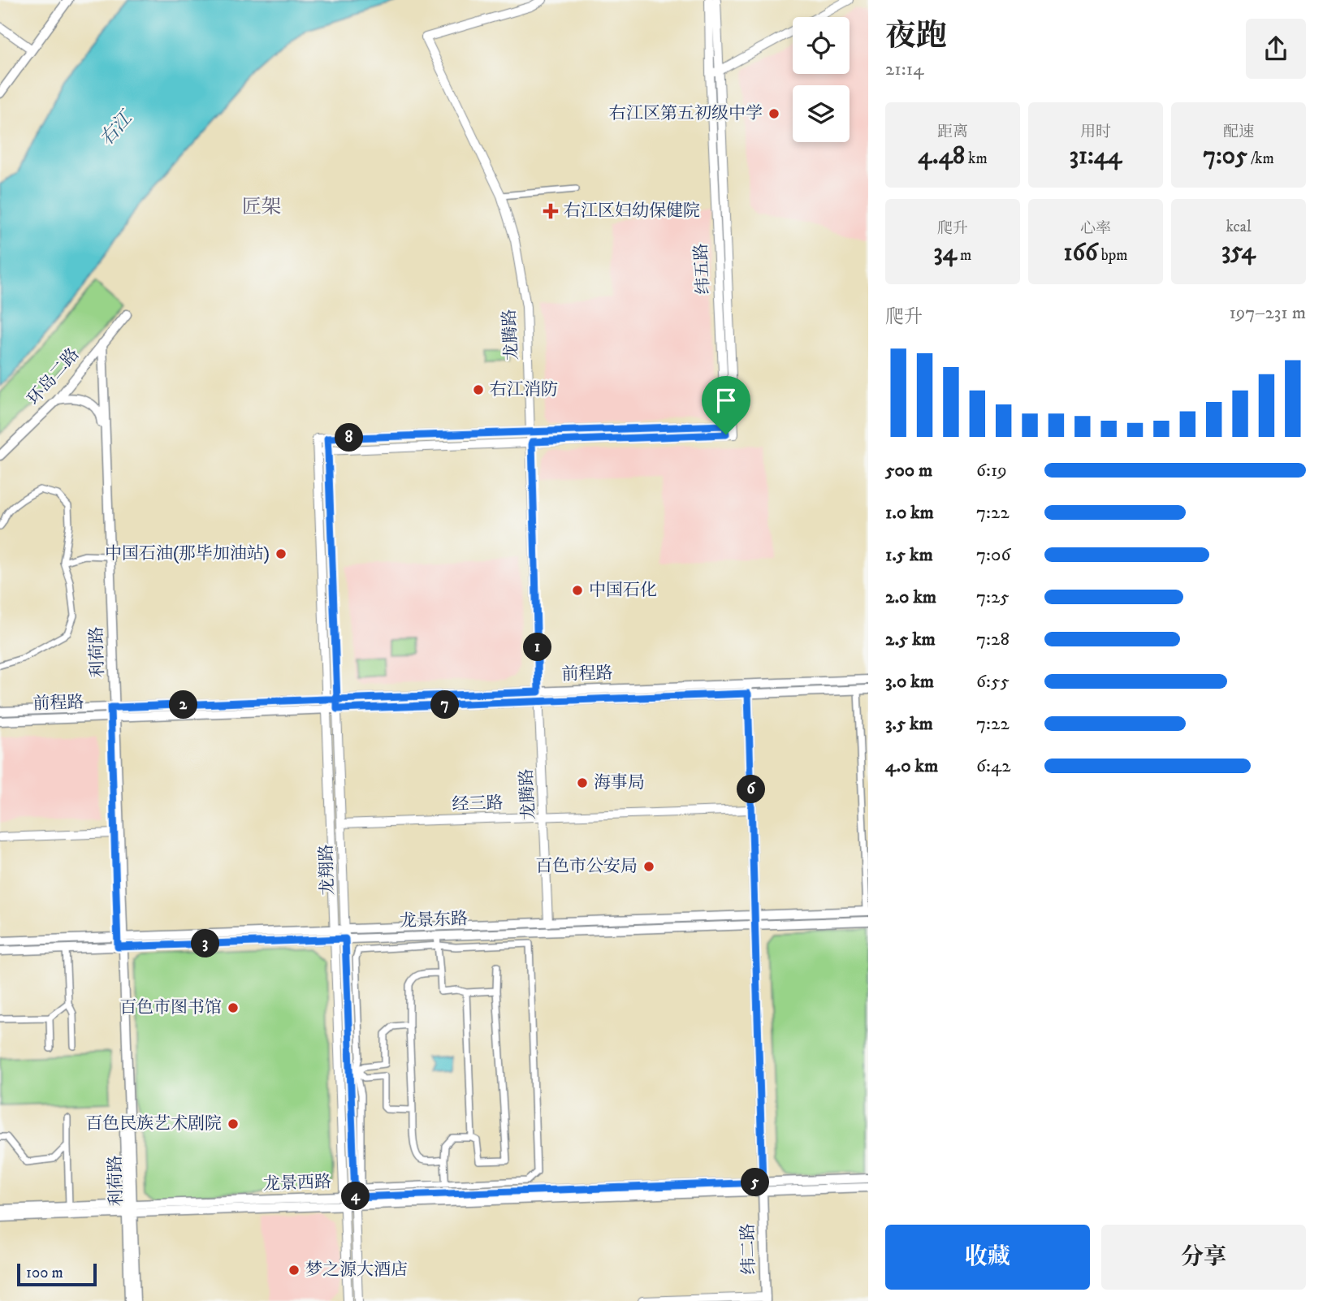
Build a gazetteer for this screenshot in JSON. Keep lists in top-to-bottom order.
{
  "streets": {
    "main road": [
      "环岛二路",
      "利荷路",
      "前程路",
      "龙景东路",
      "龙景西路",
      "纬二路"
    ],
    "street": [
      "纬五路",
      "龙腾路",
      "经三路",
      "龙翔路"
    ]
  },
  "crossings": [
    ["龙腾路", "前程路"],
    ["龙腾路", "经三路"],
    ["龙腾路", "龙景东路"],
    ["环岛二路", "利荷路"],
    ["利荷路", "前程路"],
    ["利荷路", "龙景东路"],
    ["利荷路", "龙景西路"],
    ["前程路", "龙翔路"],
    ["前程路", "纬二路"],
    ["经三路", "龙翔路"],
    ["经三路", "纬二路"],
    ["龙翔路", "龙景东路"],
    ["龙翔路", "龙景西路"],
    ["龙景东路", "纬二路"],
    ["龙景西路", "纬二路"]
  ],
  "districts": ["匠架"],
  "water": ["右江"],
  "places": {
    "other": [
      "右江区第五初级中学",
      "右江消防",
      "中国石油(那毕加油站)",
      "中国石化",
      "海事局",
      "百色市公安局",
      "百色市图书馆",
      "百色民族艺术剧院",
      "梦之源大酒店"
    ],
    "health": ["右江区妇幼保健院"]
  },
  "scale_bar": "100 m",
  "page": {
    "heading": ["夜跑", "21:14"],
    "stats": [
      ["距离", "4.48 km"],
      ["用时", "31:44"],
      ["配速", "7:05 /km"],
      ["爬升", "34 m"],
      ["心率", "166 bpm"],
      ["kcal", "354"]
    ],
    "chart": ["爬升", "197–231 m"],
    "pins": [
      "8",
      "1",
      "2",
      "7",
      "6",
      "3",
      "5",
      "4"
    ],
    "list": [
      {
        "name": "500 m",
        "note": "6:19"
      },
      {
        "name": "1.0 km",
        "note": "7:22"
      },
      {
        "name": "1.5 km",
        "note": "7:06"
      },
      {
        "name": "2.0 km",
        "note": "7:25"
      },
      {
        "name": "2.5 km",
        "note": "7:28"
      },
      {
        "name": "3.0 km",
        "note": "6:55"
      },
      {
        "name": "3.5 km",
        "note": "7:22"
      },
      {
        "name": "4.0 km",
        "note": "6:42"
      }
    ],
    "buttons": ["收藏", "分享"],
    "scale": "100 m"
  }
}
